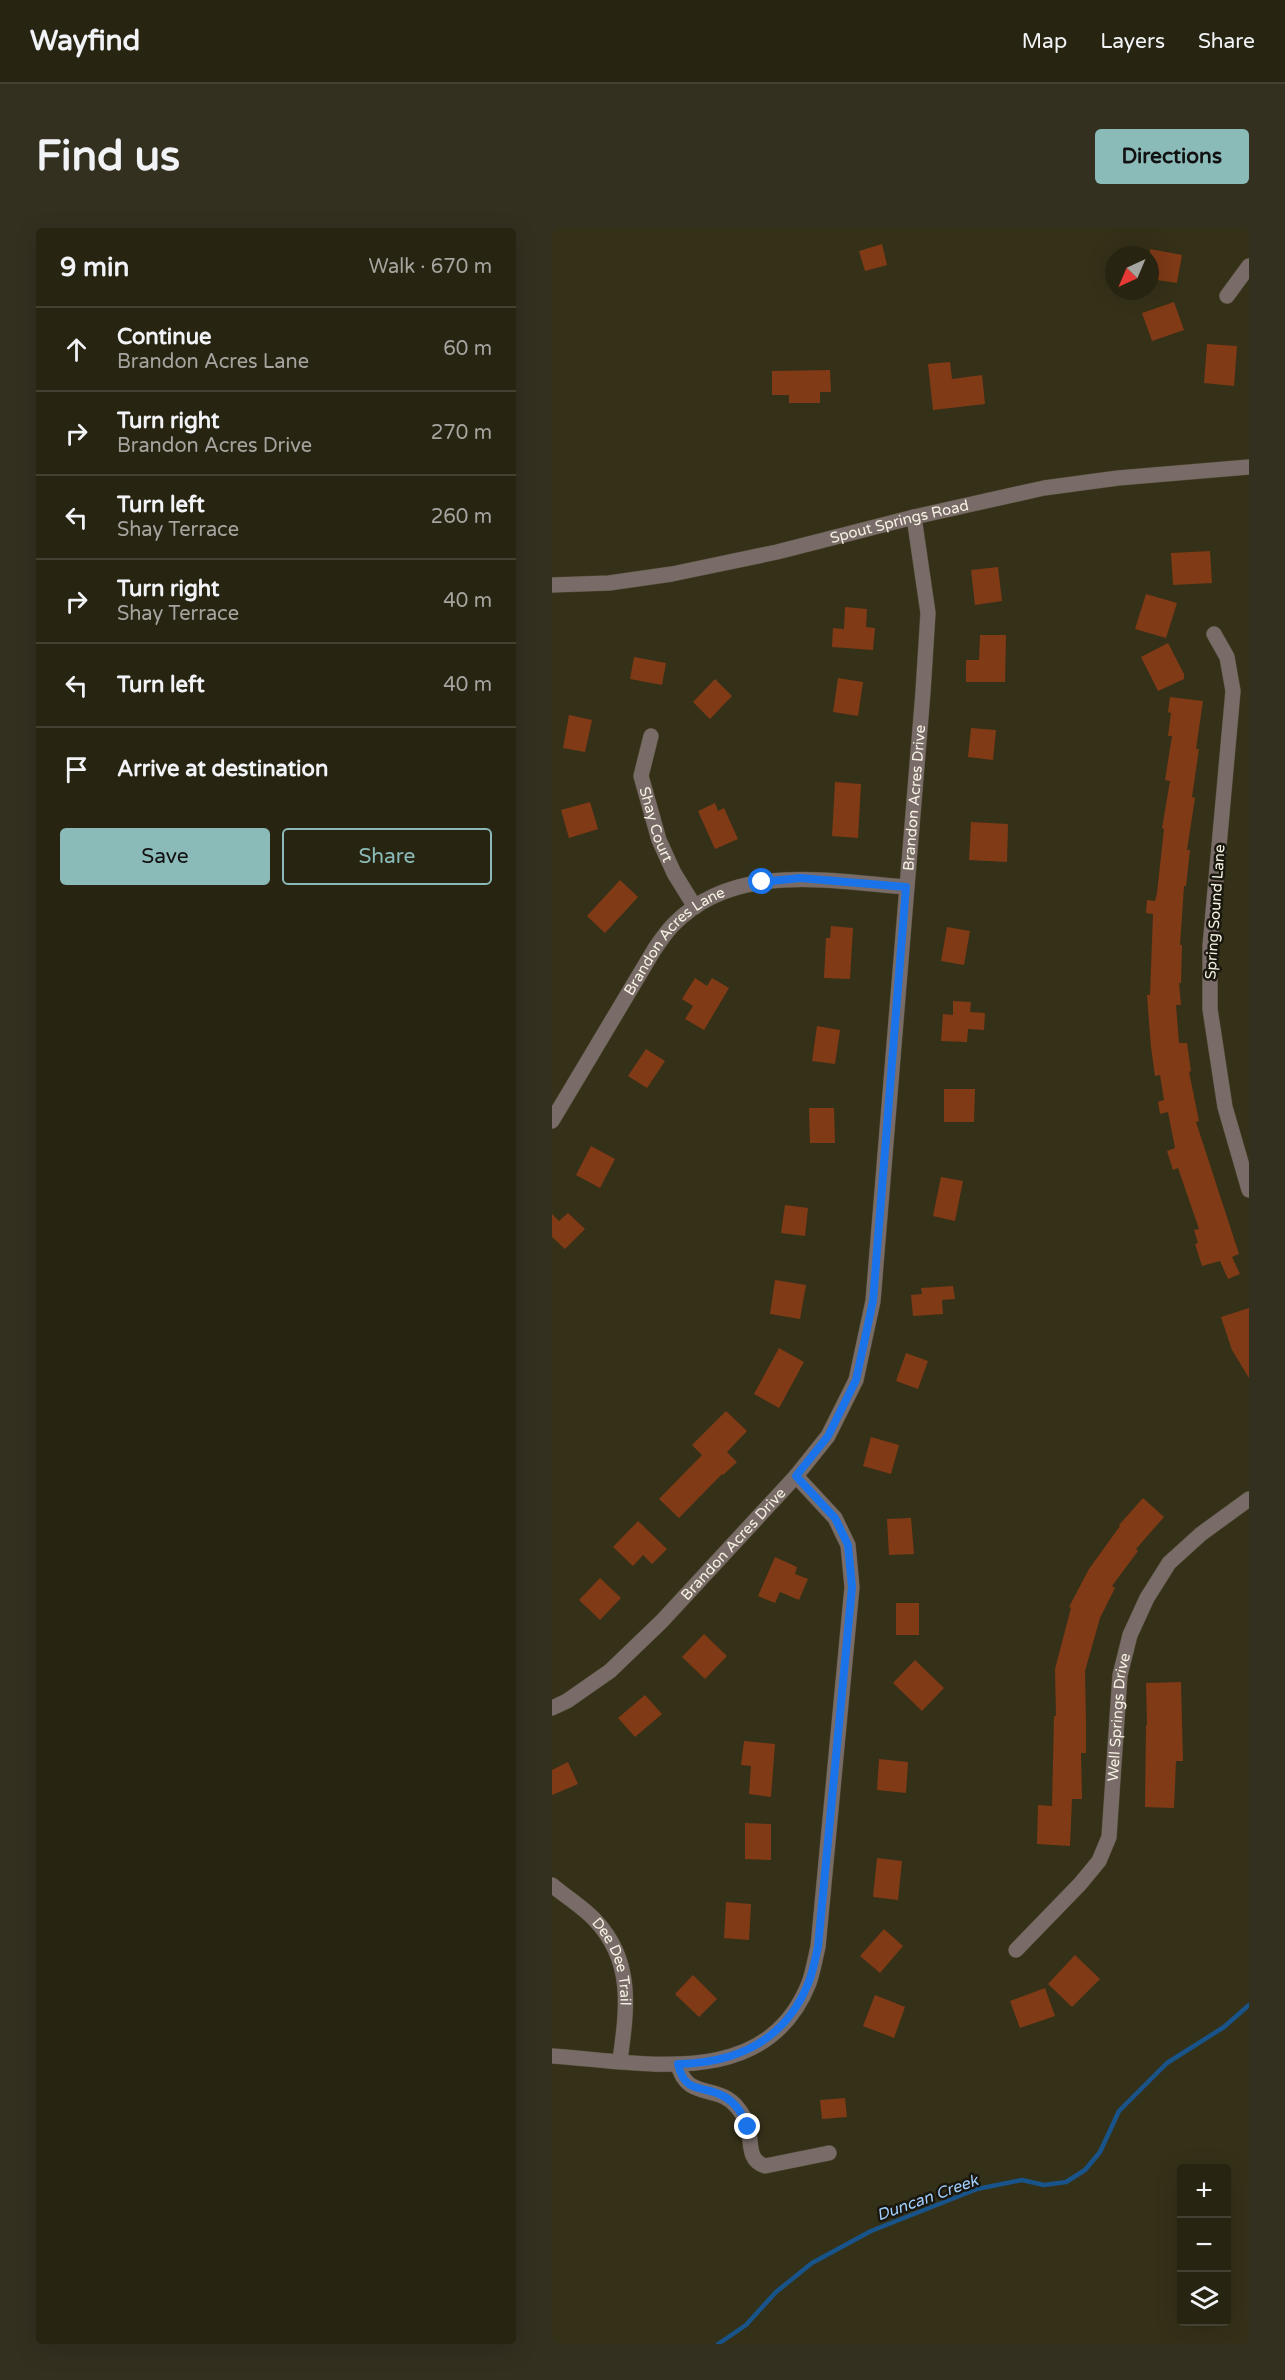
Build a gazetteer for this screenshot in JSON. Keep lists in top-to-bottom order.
{
  "streets": {
    "street": [
      "Spout Springs Road",
      "Brandon Acres Drive",
      "Shay Court",
      "Spring Sound Lane",
      "Brandon Acres Lane",
      "Well Springs Drive",
      "Dee Dee Trail"
    ]
  },
  "crossings": [
    ["Spout Springs Road", "Brandon Acres Drive"],
    ["Brandon Acres Drive", "Brandon Acres Lane"],
    ["Shay Court", "Brandon Acres Lane"]
  ],
  "water": ["Duncan Creek"],
  "north": "bottom left",
  "page": {
    "header": "Wayfind",
    "nav": ["Map", "Layers", "Share"],
    "buttons": [
      "Directions",
      ["Save", "Share"]
    ],
    "title": "Find us",
    "heading": ["9 min", "Walk · 670 m"],
    "list": [
      ["Continue", "Brandon Acres Lane", "60 m"],
      ["Turn right", "Brandon Acres Drive", "270 m"],
      ["Turn left", "Shay Terrace", "260 m"],
      ["Turn right", "Shay Terrace", "40 m"],
      ["Turn left", "40 m"],
      "Arrive at destination"
    ],
    "map_buttons": ["+", "−"]
  }
}
